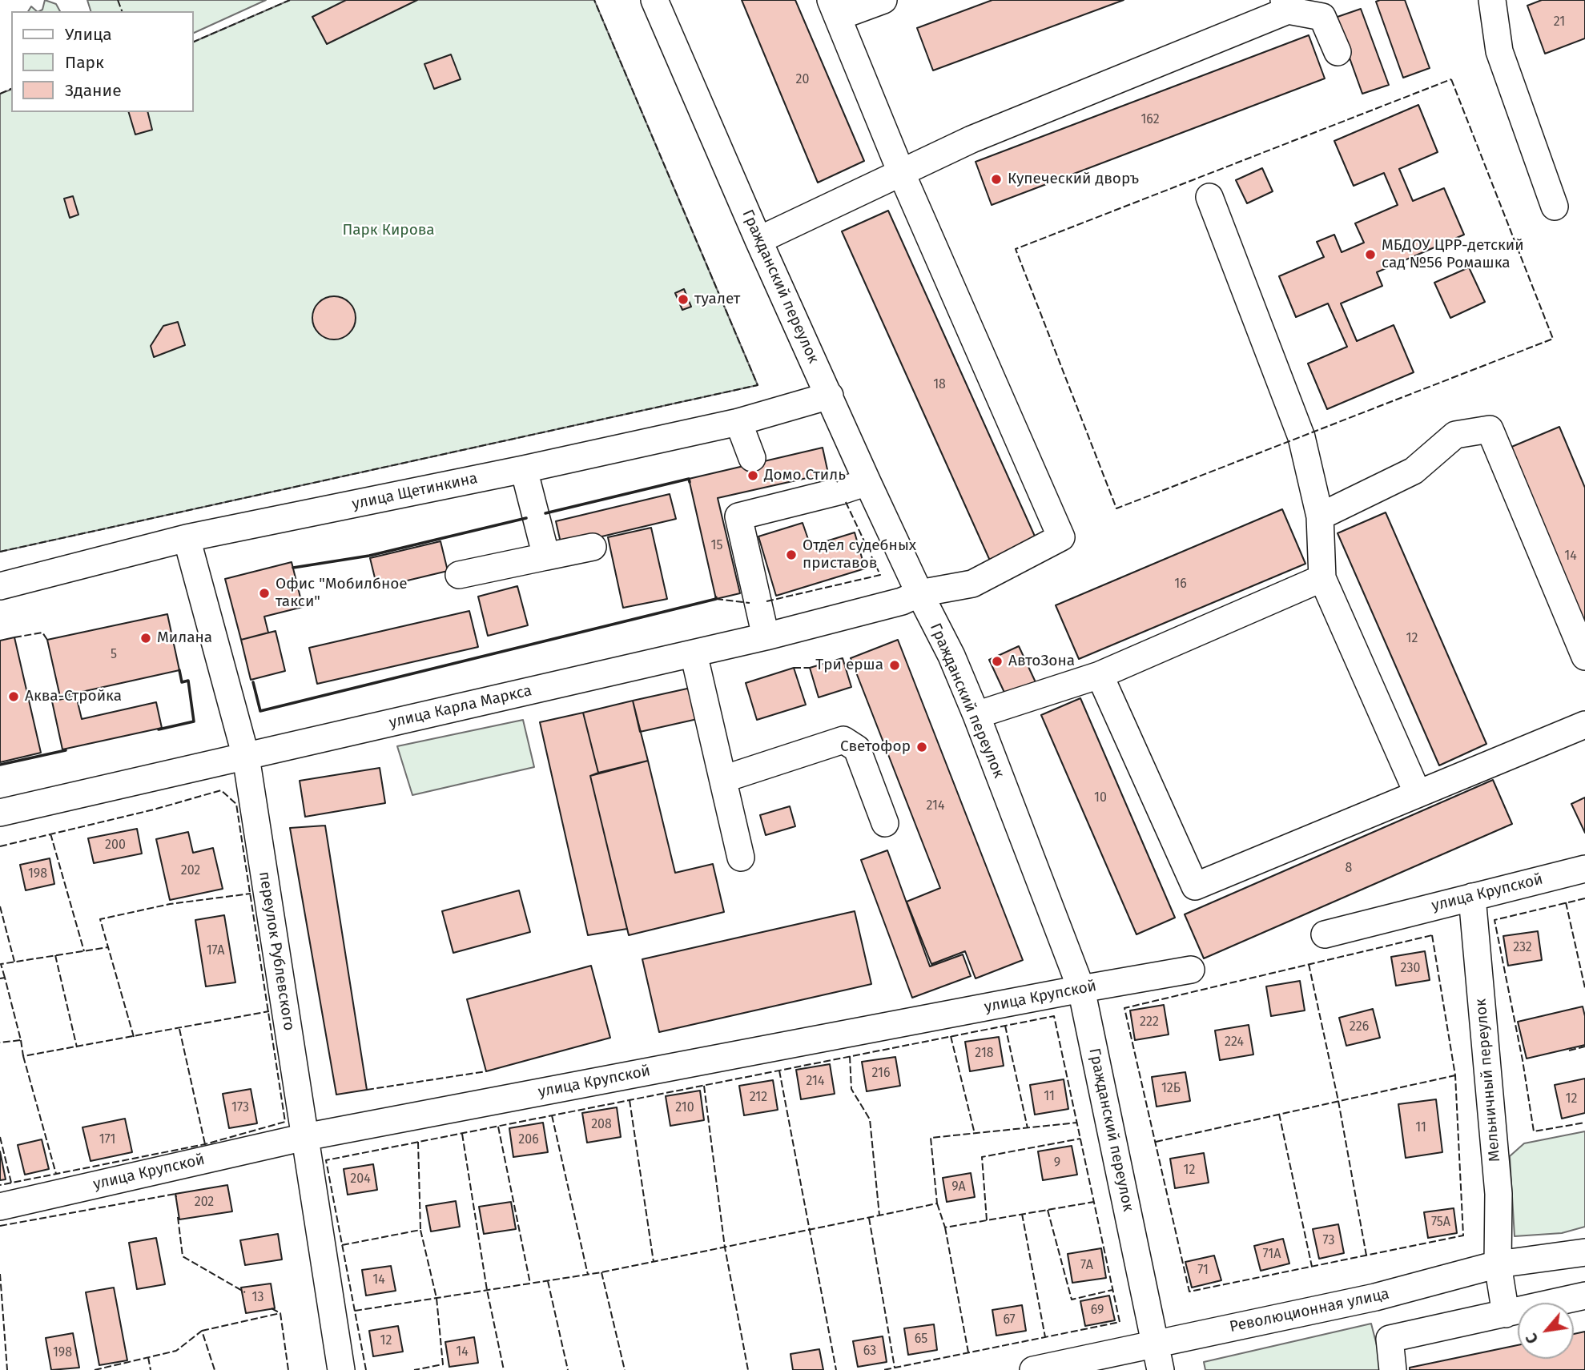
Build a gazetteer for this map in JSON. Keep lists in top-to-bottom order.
{
  "streets": {
    "street": [
      "Гражданский переулок",
      "улица Щетинкина",
      "улица Карла Маркса",
      "улица Крупской",
      "переулок Рублевского",
      "Мельничный переулок",
      "Революционная улица"
    ]
  },
  "crossings": [
    ["Гражданский переулок", "улица Щетинкина"],
    ["Гражданский переулок", "улица Карла Маркса"],
    ["Гражданский переулок", "улица Крупской"],
    ["Гражданский переулок", "Революционная улица"],
    ["улица Щетинкина", "переулок Рублевского"],
    ["улица Карла Маркса", "переулок Рублевского"],
    ["улица Крупской", "переулок Рублевского"],
    ["улица Крупской", "Мельничный переулок"],
    ["Мельничный переулок", "Революционная улица"]
  ],
  "parks": ["Парк Кирова"],
  "places": [
    "Купеческий дворъ",
    "МБДОУ ЦРР-детский сад №56 Ромашка",
    "туалет",
    "Домо Стиль",
    "Отдел судебных приставов",
    "Офис \"Мобилбное такси\"",
    "Милана",
    "АвтоЗона",
    "Три ерша",
    "Аква-Стройка",
    "Светофор"
  ],
  "house_numbers": [
    "21",
    "20",
    "162",
    "18",
    "15",
    "14",
    "16",
    "12",
    "5",
    "10",
    "214",
    "200",
    "8",
    "202",
    "198",
    "232",
    "17А",
    "230",
    "222",
    "226",
    "224",
    "218",
    "216",
    "214",
    "12Б",
    "11",
    "212",
    "12",
    "173",
    "210",
    "208",
    "11",
    "171",
    "206",
    "9",
    "12",
    "204",
    "9А",
    "202",
    "75А",
    "73",
    "71А",
    "7А",
    "71",
    "14",
    "13",
    "69",
    "67",
    "65",
    "12",
    "63",
    "14",
    "198"
  ],
  "legend": ["Улица", "Парк", "Здание"],
  "north": "bottom left"
}
